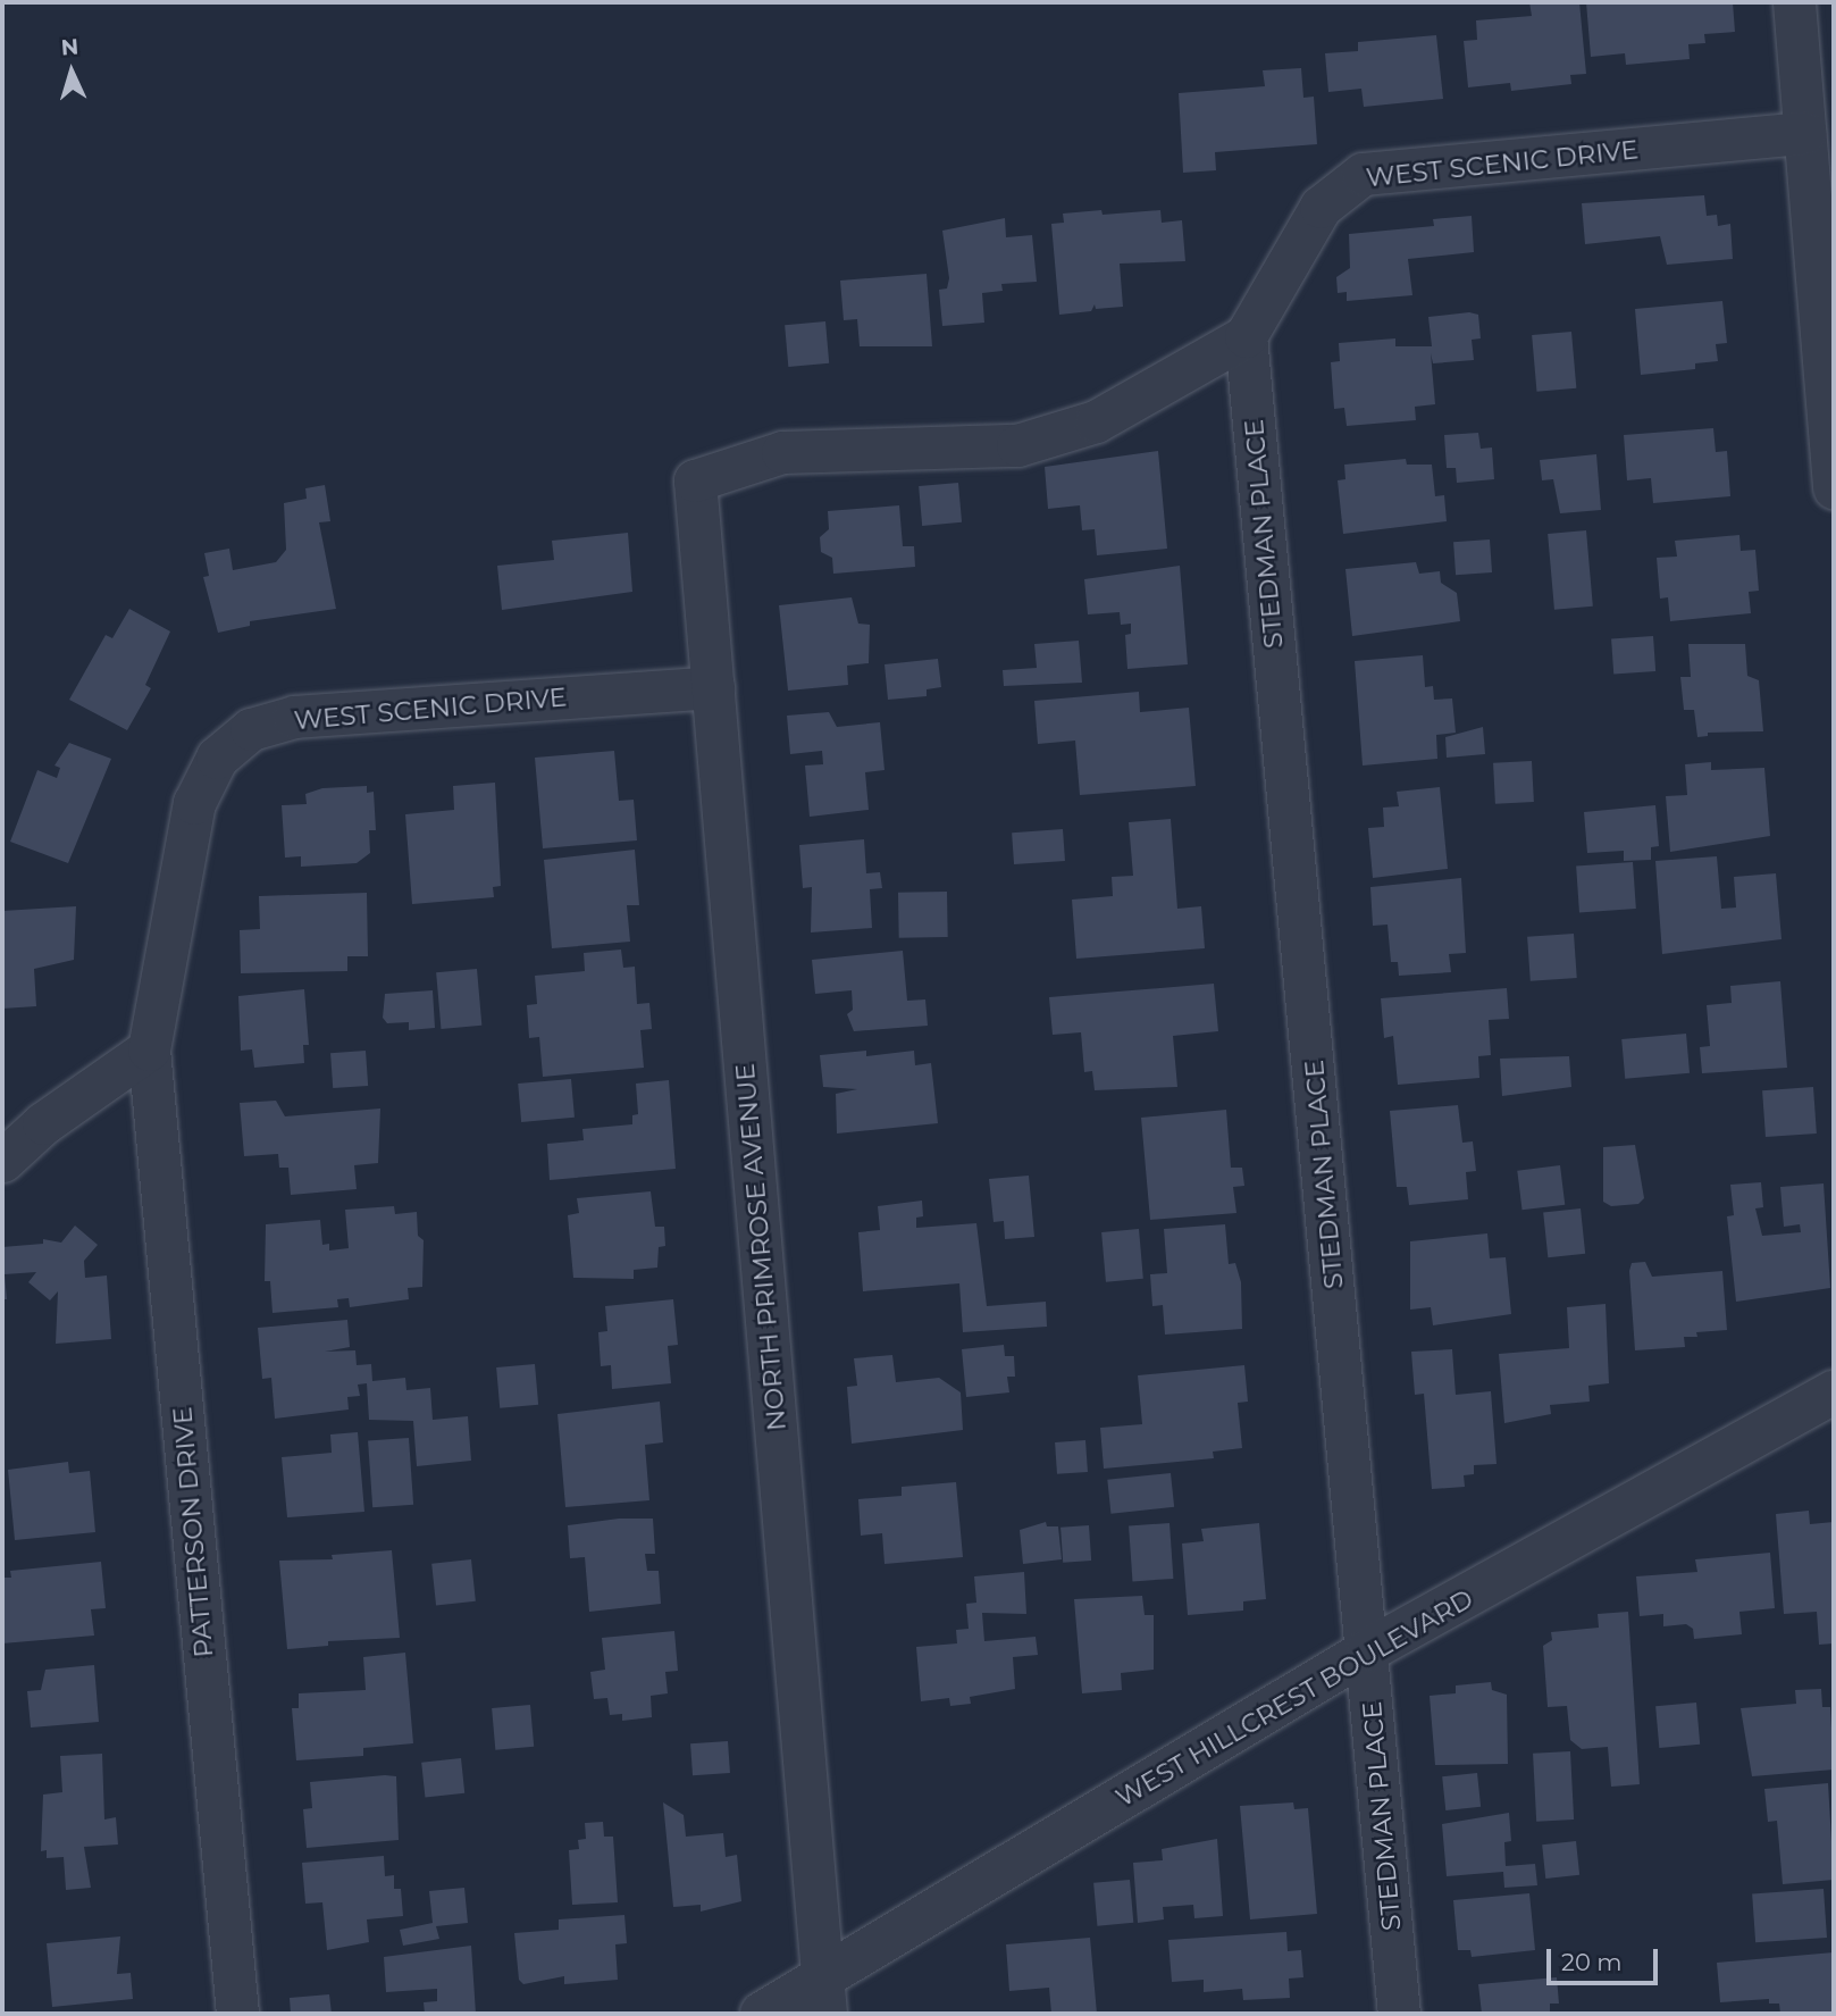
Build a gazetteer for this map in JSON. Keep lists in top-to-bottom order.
{
  "streets": {
    "street": [
      "WEST SCENIC DRIVE",
      "STEDMAN PLACE",
      "NORTH PRIMROSE AVENUE",
      "PATTERSON DRIVE",
      "WEST HILLCREST BOULEVARD"
    ]
  },
  "crossings": [
    ["WEST SCENIC DRIVE", "STEDMAN PLACE"],
    ["WEST SCENIC DRIVE", "NORTH PRIMROSE AVENUE"],
    ["WEST SCENIC DRIVE", "PATTERSON DRIVE"],
    ["STEDMAN PLACE", "NORTH PRIMROSE AVENUE"],
    ["STEDMAN PLACE", "WEST HILLCREST BOULEVARD"],
    ["NORTH PRIMROSE AVENUE", "WEST HILLCREST BOULEVARD"]
  ],
  "scale_bar": "20 m",
  "north": "top"
}
